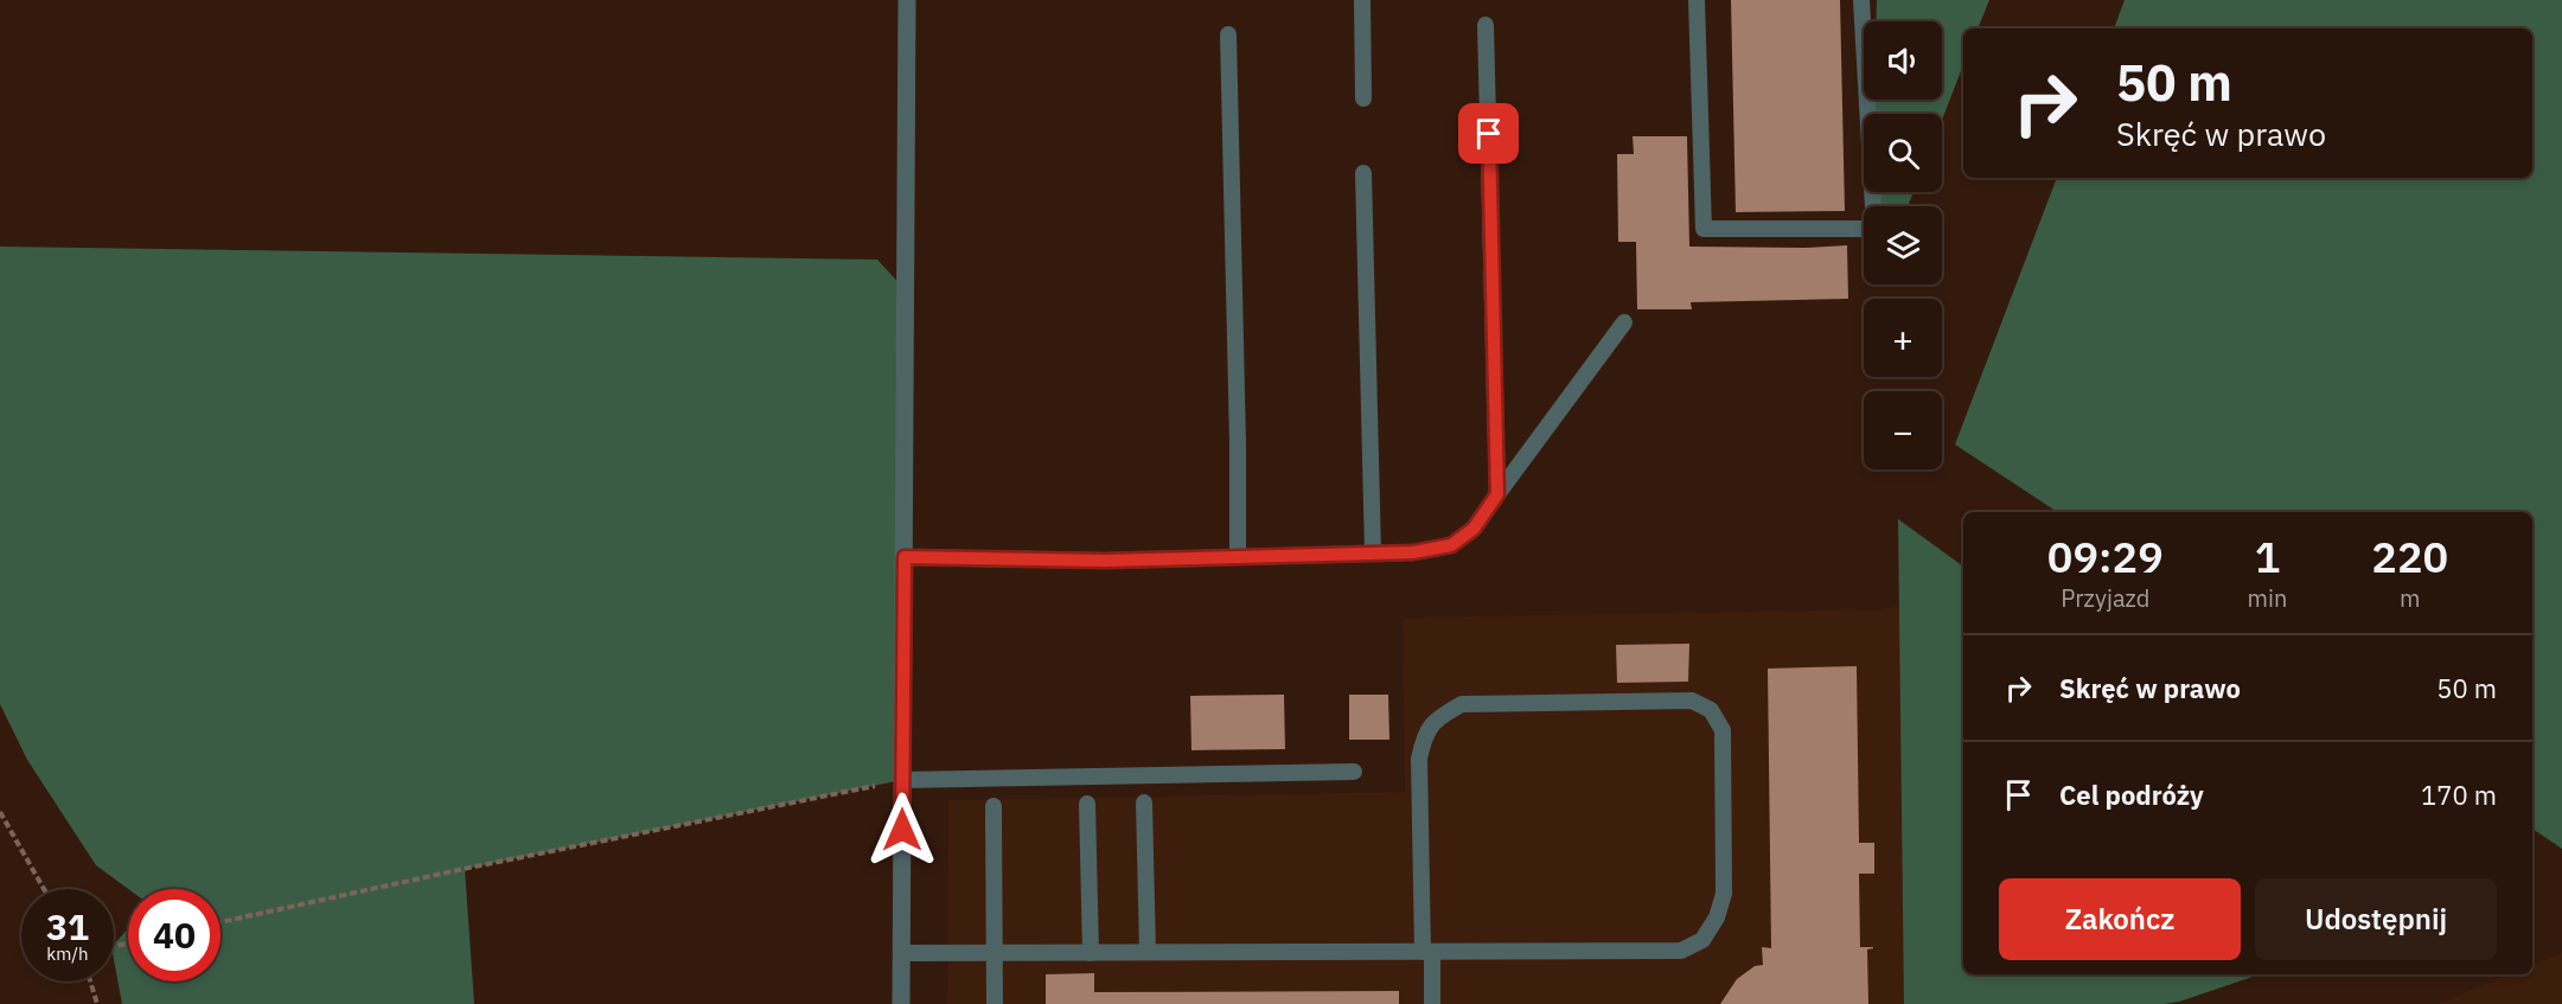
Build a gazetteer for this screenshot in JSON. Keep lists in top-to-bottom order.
{
  "page": {
    "map_buttons": ["+", "−"],
    "turn": ["50 m", "Skręć w prawo"],
    "eta": [
      "09:29",
      "Przyjazd",
      "1",
      "min",
      "220",
      "m"
    ],
    "list": [
      {
        "name": "Skręć w prawo",
        "value": "50 m"
      },
      {
        "name": "Cel podróży",
        "value": "170 m"
      }
    ],
    "buttons": ["Zakończ", "Udostępnij"],
    "speed": "31 km/h",
    "limit": "40"
  }
}
